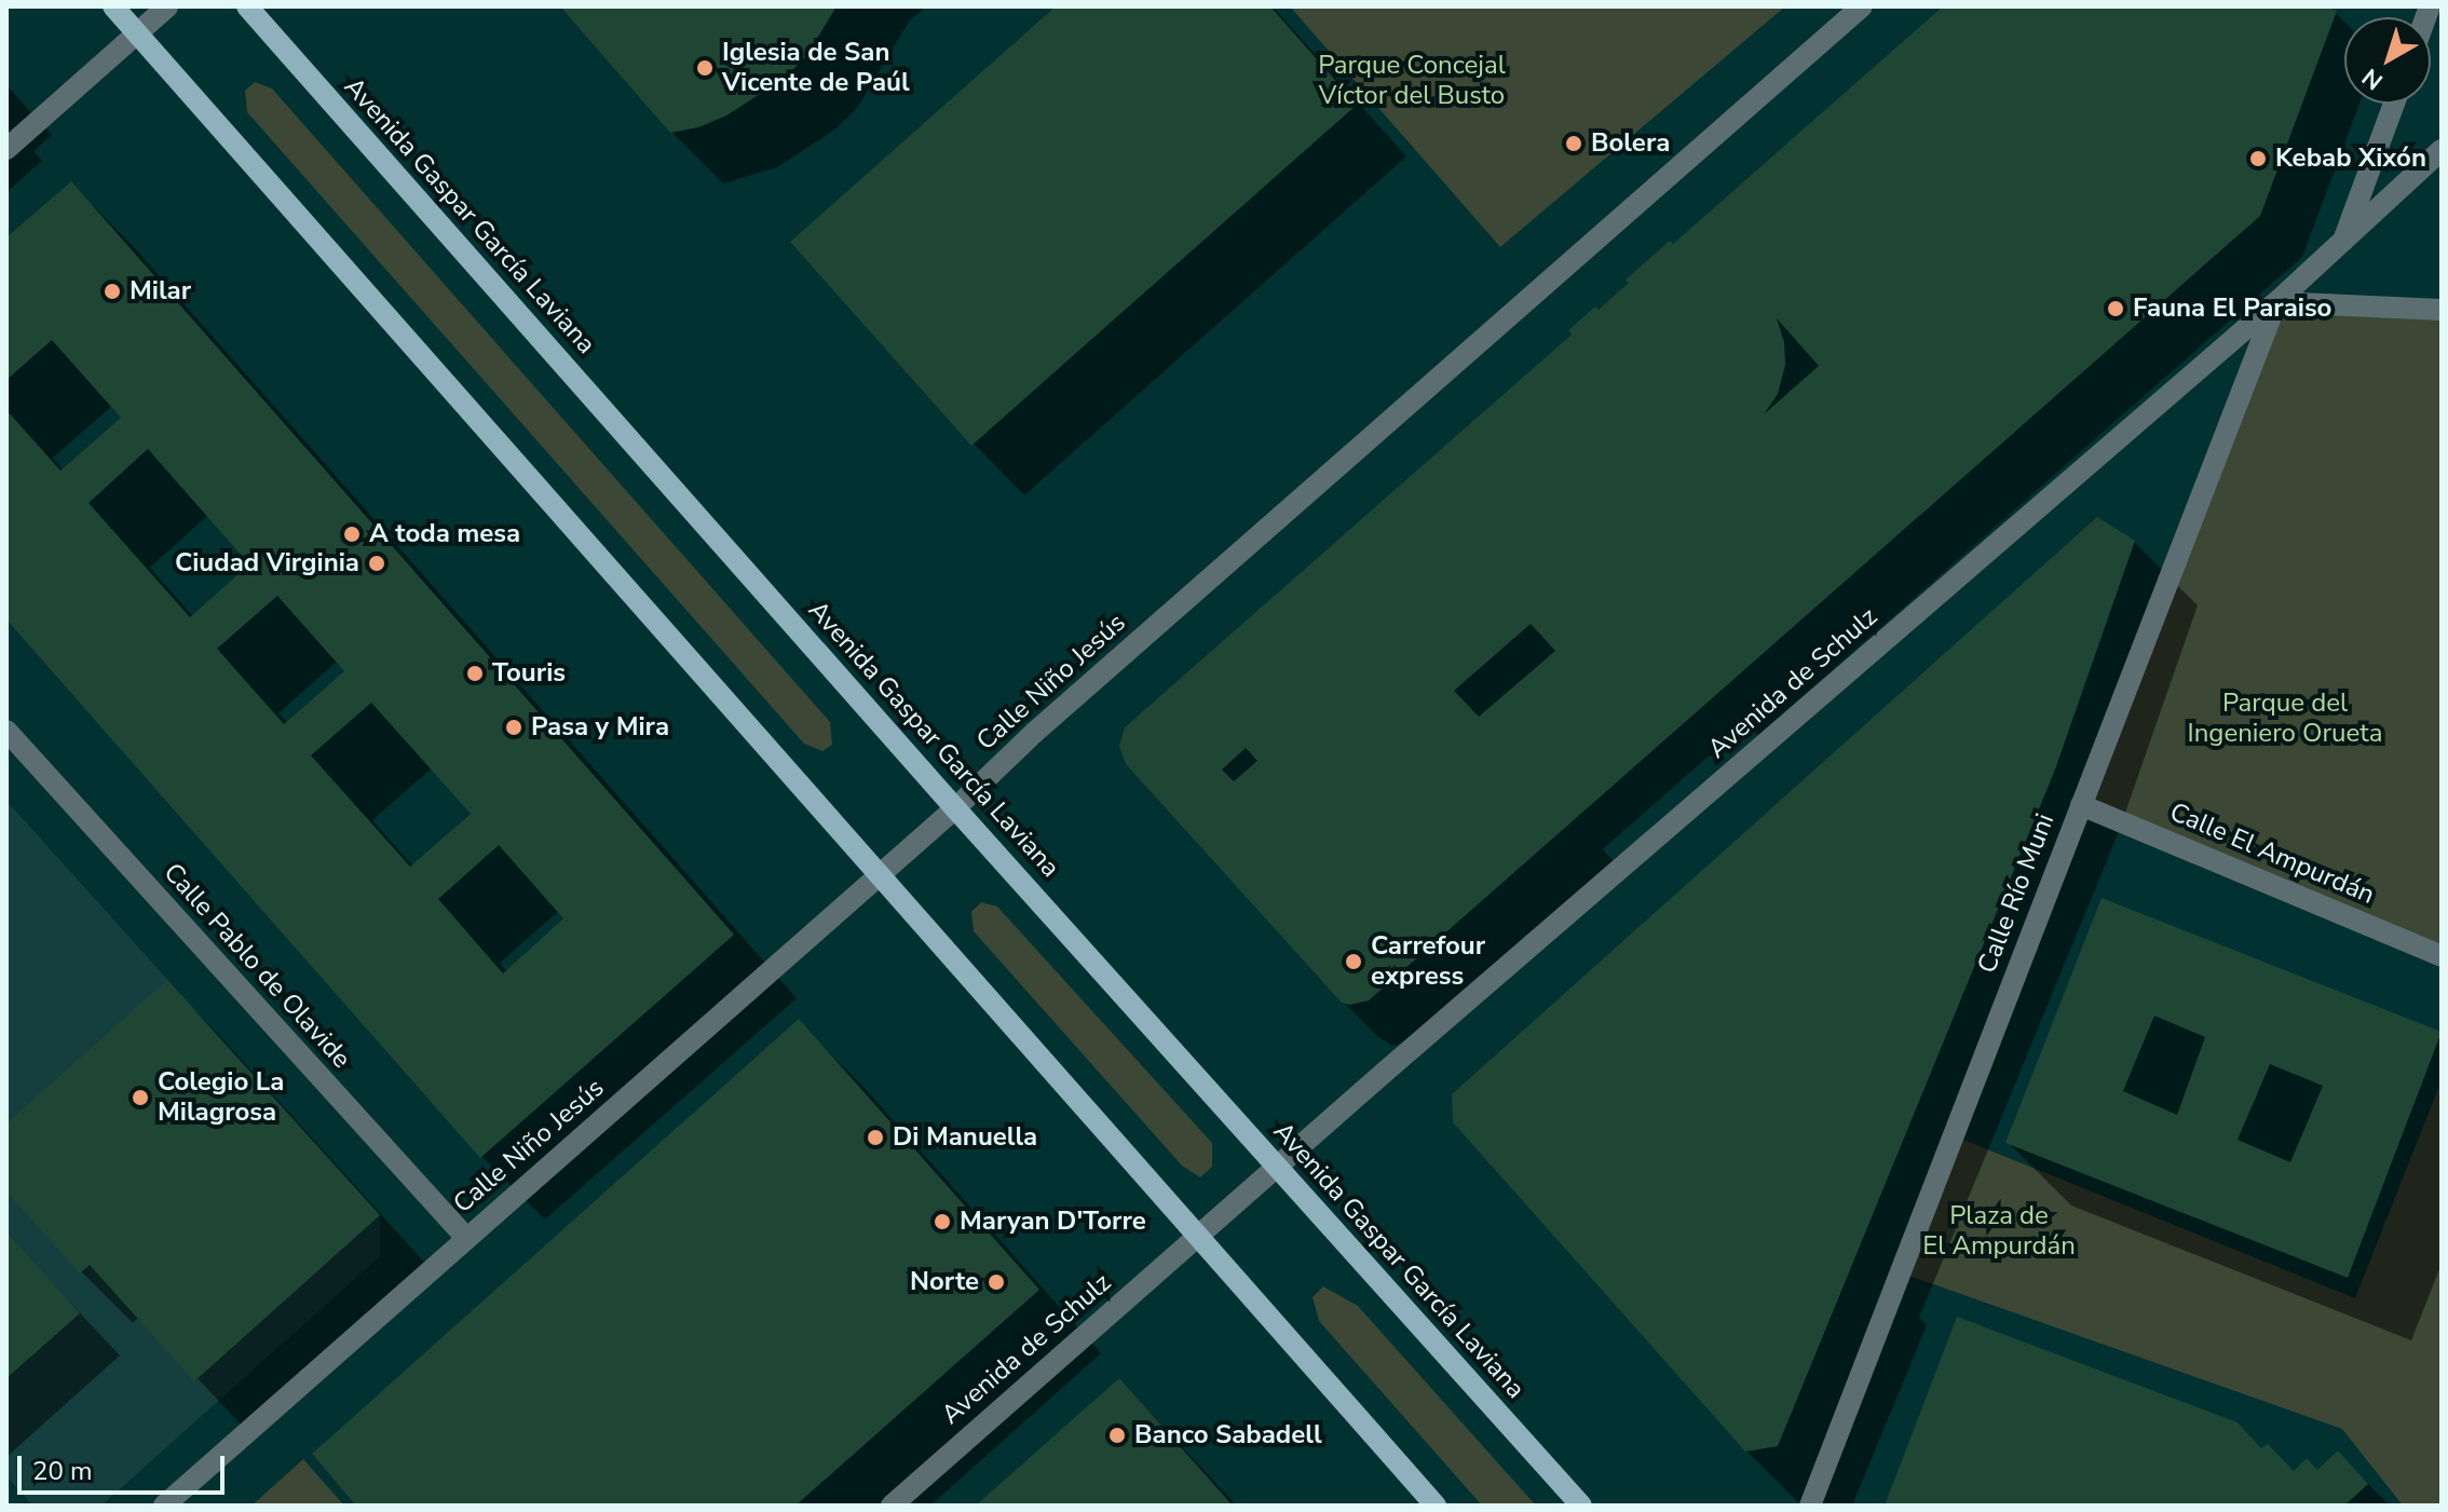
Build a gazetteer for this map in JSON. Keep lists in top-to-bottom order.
{
  "streets": {
    "main road": ["Avenida Gaspar García Laviana"],
    "street": [
      "Calle Niño Jesús",
      "Avenida de Schulz",
      "Calle El Ampurdán",
      "Calle Río Muni",
      "Calle Pablo de Olavide"
    ]
  },
  "crossings": [
    ["Avenida Gaspar García Laviana", "Calle Niño Jesús"],
    ["Avenida Gaspar García Laviana", "Avenida de Schulz"],
    ["Calle Niño Jesús", "Calle Pablo de Olavide"],
    ["Avenida de Schulz", "Calle Río Muni"],
    ["Calle El Ampurdán", "Calle Río Muni"]
  ],
  "parks": ["Parque Concejal Víctor del Busto", "Parque del Ingeniero Orueta", "Plaza de El Ampurdán"],
  "places": [
    "Iglesia de San Vicente de Paúl",
    "Bolera",
    "Kebab Xixón",
    "Milar",
    "Fauna El Paraiso",
    "A toda mesa",
    "Ciudad Virginia",
    "Touris",
    "Pasa y Mira",
    "Carrefour express",
    "Colegio La Milagrosa",
    "Di Manuella",
    "Maryan D'Torre",
    "Norte",
    "Banco Sabadell"
  ],
  "scale_bar": "20 m",
  "north": "bottom left"
}
